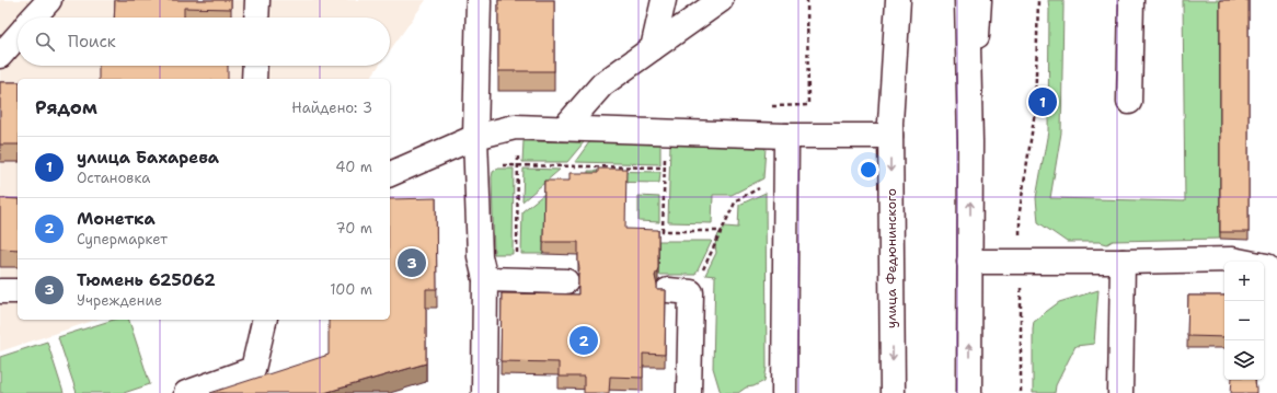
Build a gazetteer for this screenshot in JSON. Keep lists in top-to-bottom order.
{
  "streets": {
    "main road": ["улица Федюнинского"]
  },
  "page": {
    "search": "Поиск",
    "heading": ["Рядом", "Найдено: 3"],
    "pins": ["1", "3", "2"],
    "list": [
      {
        "mark": "1",
        "name": "улица Бахарева",
        "note": "Остановка",
        "value": "40 m"
      },
      {
        "mark": "2",
        "name": "Монетка",
        "note": "Супермаркет",
        "value": "70 m"
      },
      {
        "mark": "3",
        "name": "Тюмень 625062",
        "note": "Учреждение",
        "value": "100 m"
      }
    ],
    "map_buttons": ["+", "−"]
  }
}
